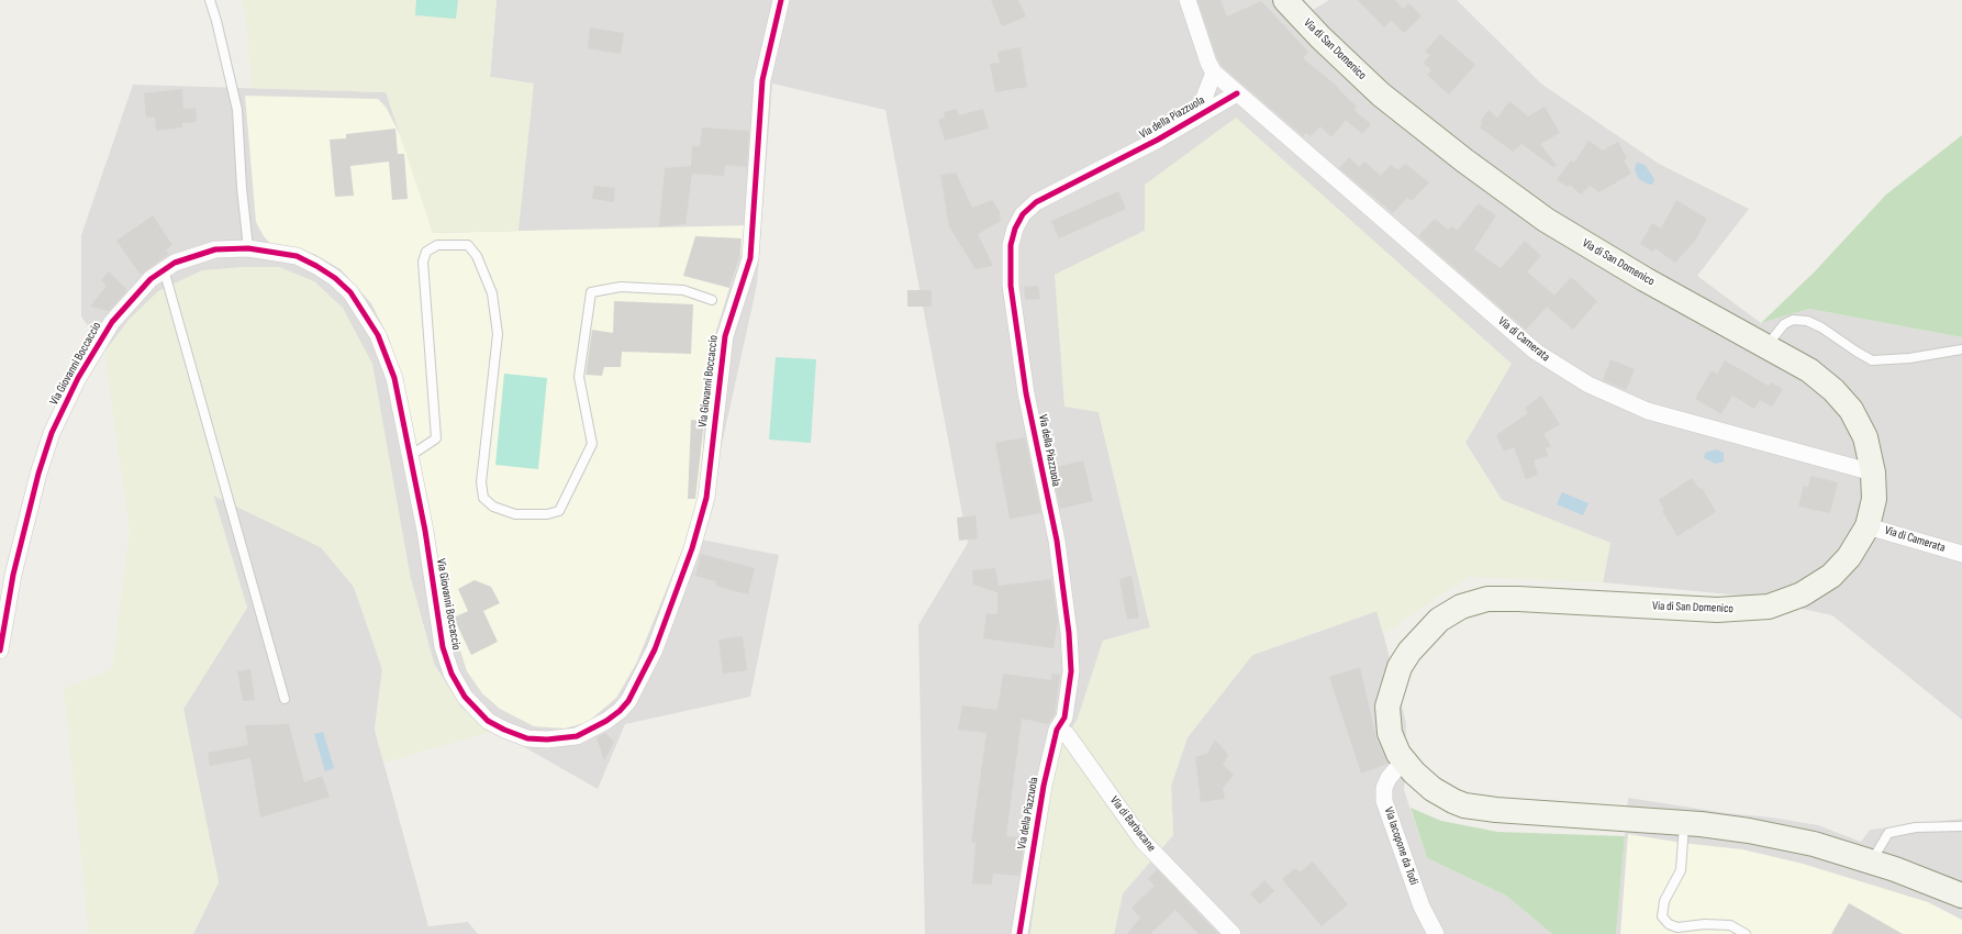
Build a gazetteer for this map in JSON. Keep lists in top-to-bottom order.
{
  "streets": {
    "main road": ["Via di San Domenico"],
    "street": [
      "Via della Piazzuola",
      "Via di Camerata",
      "Via Giovanni Boccaccio",
      "Via di Barbacane",
      "Via Iacopone da Todi"
    ]
  },
  "crossings": [
    ["Via di San Domenico", "Via di Camerata"],
    ["Via di San Domenico", "Via Iacopone da Todi"],
    ["Via della Piazzuola", "Via di Camerata"],
    ["Via della Piazzuola", "Via di Barbacane"]
  ]
}
